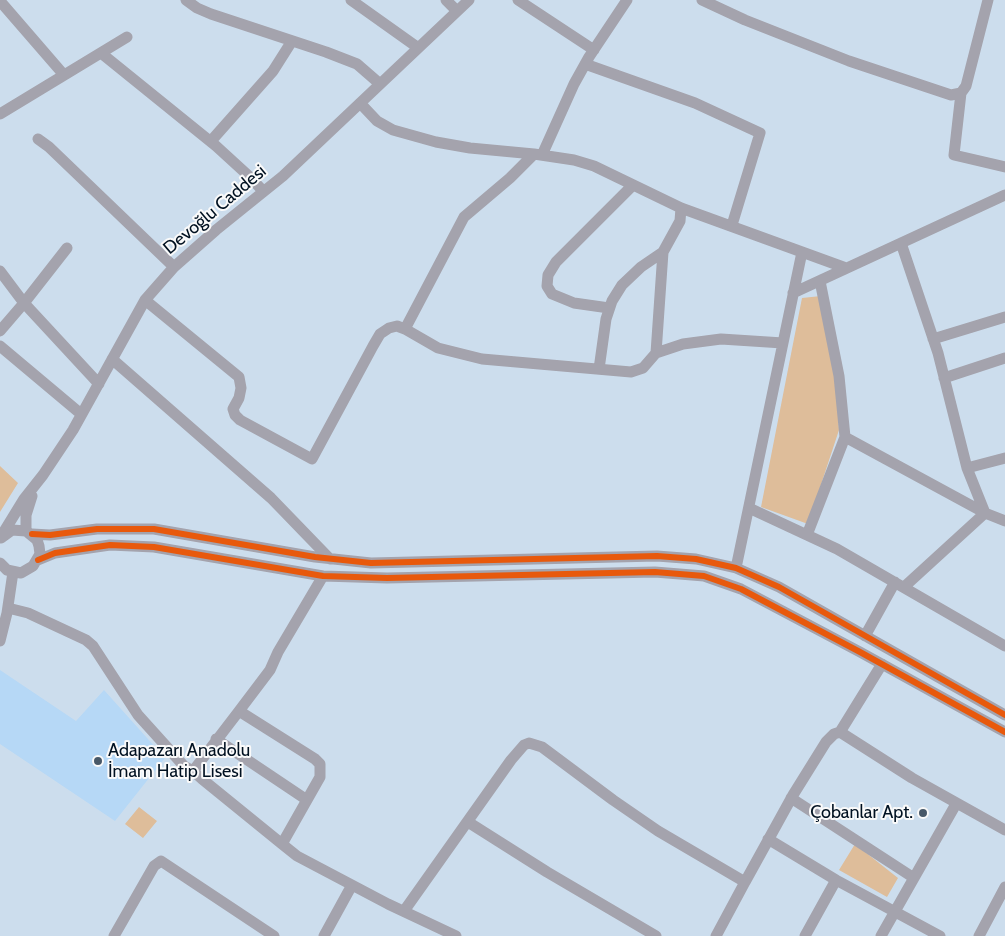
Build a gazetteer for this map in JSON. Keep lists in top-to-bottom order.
{
  "streets": {
    "street": ["Devoğlu Caddesi"]
  },
  "places": ["Adapazarı Anadolu İmam Hatip Lisesi", "Çobanlar Apt."]
}
